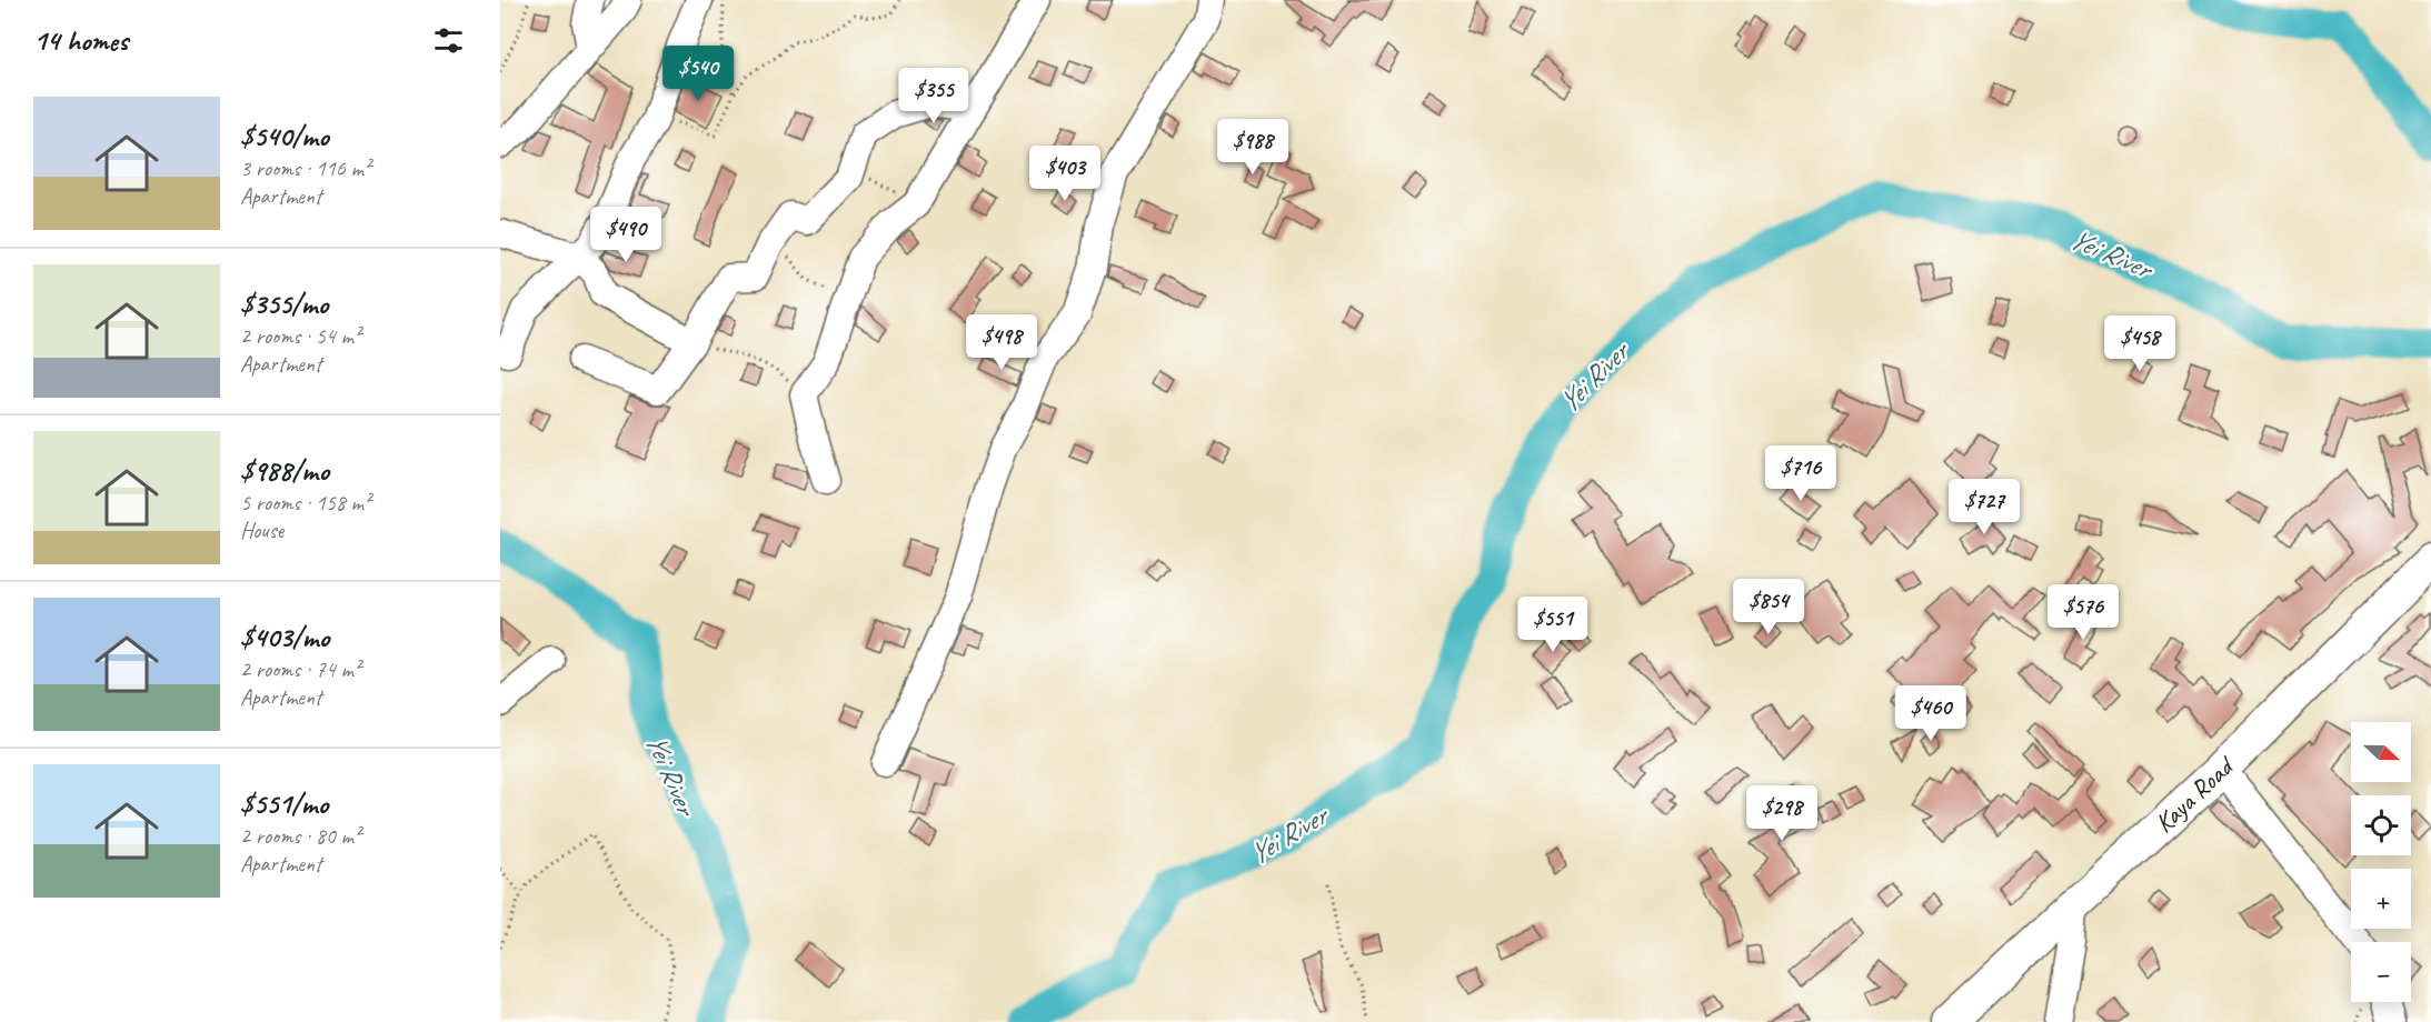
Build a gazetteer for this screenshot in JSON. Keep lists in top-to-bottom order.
{
  "streets": {
    "main road": ["Kaya Road"]
  },
  "water": ["Yei River"],
  "north": "right",
  "page": {
    "heading": "14 homes",
    "price": [
      "$540",
      "$355",
      "$988",
      "$403",
      "$490",
      "$498",
      "$458",
      "$716",
      "$727",
      "$854",
      "$576",
      "$551",
      "$460",
      "$298"
    ],
    "list": [
      {
        "name": "$540/mo",
        "note": "3 rooms · 116 m² · Apartment"
      },
      {
        "name": "$355/mo",
        "note": "2 rooms · 54 m² · Apartment"
      },
      {
        "name": "$988/mo",
        "note": "5 rooms · 158 m² · House"
      },
      {
        "name": "$403/mo",
        "note": "2 rooms · 74 m² · Apartment"
      },
      {
        "name": "$551/mo",
        "note": "2 rooms · 80 m² · Apartment"
      }
    ],
    "map_buttons": ["+", "−"]
  }
}
